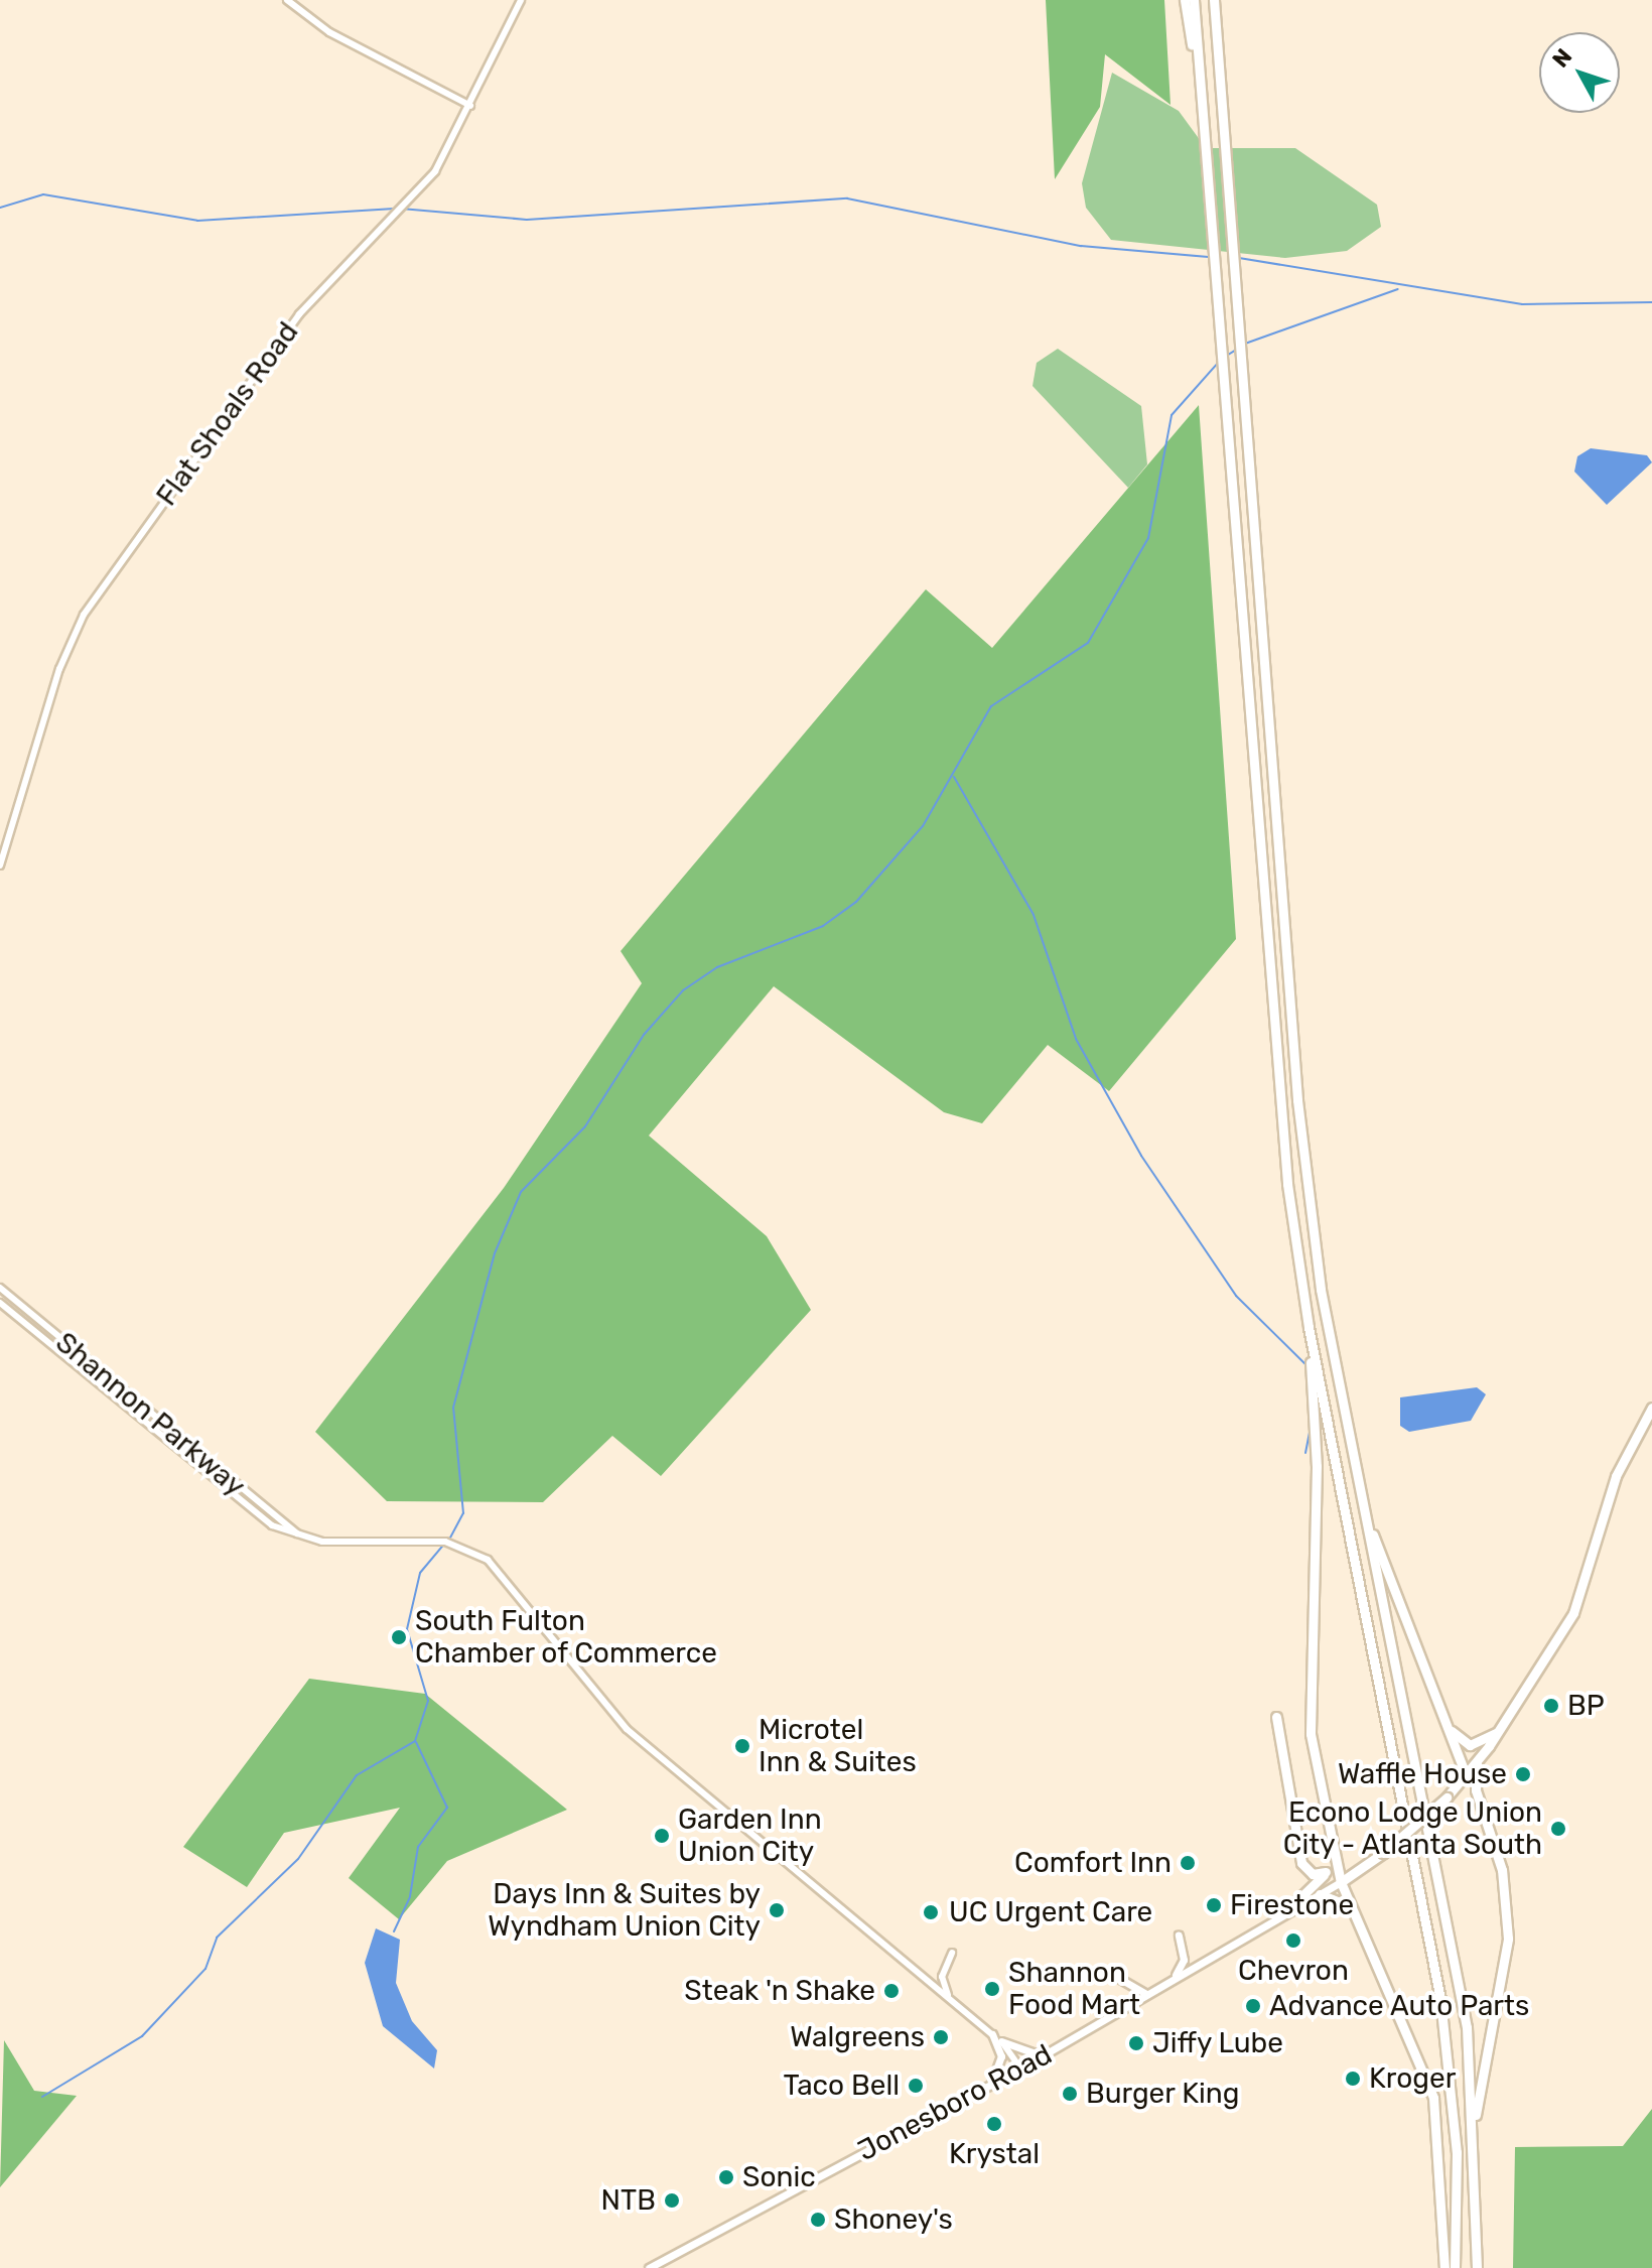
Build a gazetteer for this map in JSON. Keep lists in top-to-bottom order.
{
  "streets": {
    "highway": ["Jonesboro Road"],
    "street": ["Flat Shoals Road", "Shannon Parkway"]
  },
  "crossings": [
    ["Shannon Parkway", "Jonesboro Road"]
  ],
  "places": [
    "South Fulton Chamber of Commerce",
    "BP",
    "Microtel Inn & Suites",
    "Waffle House",
    "Econo Lodge Union City - Atlanta South",
    "Garden Inn Union City",
    "Comfort Inn",
    "Firestone",
    "Days Inn & Suites by Wyndham Union City",
    "UC Urgent Care",
    "Chevron",
    "Shannon Food Mart",
    "Steak 'n Shake",
    "Advance Auto Parts",
    "Walgreens",
    "Jiffy Lube",
    "Kroger",
    "Taco Bell",
    "Burger King",
    "Krystal",
    "Sonic",
    "NTB",
    "Shoney's"
  ],
  "north": "top left"
}
